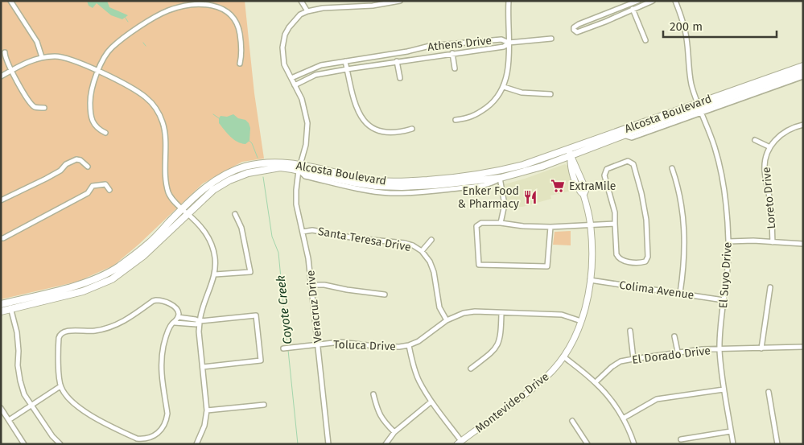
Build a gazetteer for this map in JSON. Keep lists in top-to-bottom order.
{
  "streets": {
    "main road": ["Alcosta Boulevard"],
    "street": [
      "Athens Drive",
      "Loreto Drive",
      "Santa Teresa Drive",
      "El Suyo Drive",
      "Colima Avenue",
      "Veracruz Drive",
      "Toluca Drive",
      "El Dorado Drive",
      "Montevideo Drive"
    ]
  },
  "crossings": [
    ["Athens Drive", "Veracruz Drive"],
    ["Alcosta Boulevard", "El Suyo Drive"],
    ["Alcosta Boulevard", "Veracruz Drive"],
    ["Alcosta Boulevard", "Montevideo Drive"],
    ["Santa Teresa Drive", "Veracruz Drive"],
    ["Santa Teresa Drive", "Toluca Drive"],
    ["El Suyo Drive", "Colima Avenue"],
    ["El Suyo Drive", "El Dorado Drive"],
    ["Colima Avenue", "Montevideo Drive"],
    ["Veracruz Drive", "Toluca Drive"],
    ["Toluca Drive", "Montevideo Drive"]
  ],
  "water": ["Coyote Creek"],
  "places": {
    "supermarket": ["ExtraMile"],
    "restaurant": ["Enker Food & Pharmacy"]
  },
  "scale_bar": "200 m"
}
